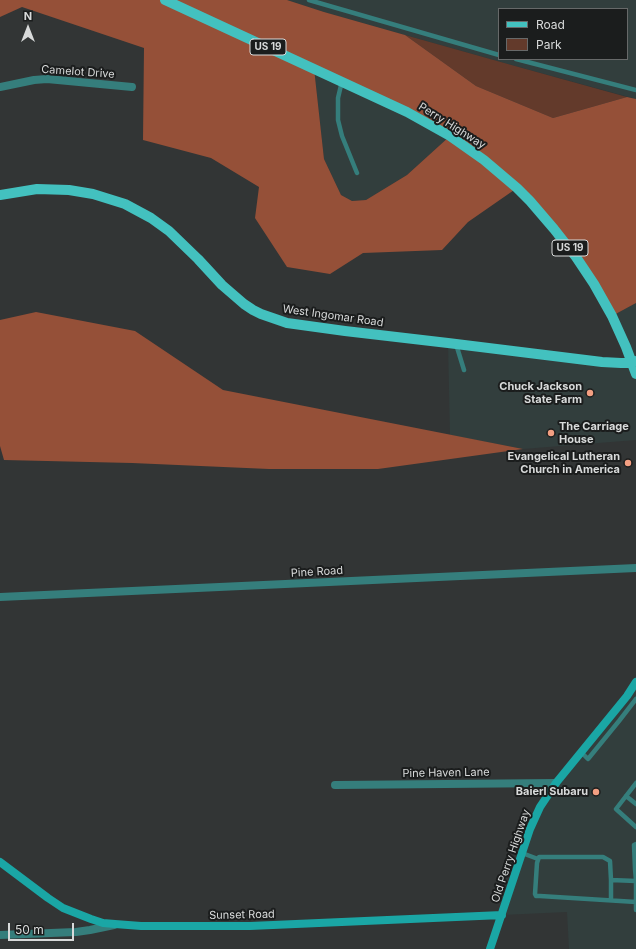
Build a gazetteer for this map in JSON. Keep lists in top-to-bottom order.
{
  "streets": {
    "main road": ["US 19", "Perry Highway", "West Ingomar Road"],
    "street": [
      "Camelot Drive",
      "Pine Road",
      "Pine Haven Lane",
      "Old Perry Highway",
      "Sunset Road"
    ]
  },
  "crossings": [
    ["Perry Highway", "West Ingomar Road"],
    ["Pine Haven Lane", "Old Perry Highway"],
    ["Old Perry Highway", "Sunset Road"]
  ],
  "places": [
    "Chuck Jackson State Farm",
    "The Carriage House",
    "Evangelical Lutheran Church in America",
    "Baierl Subaru"
  ],
  "legend": ["Road", "Park"],
  "scale_bar": "50 m",
  "north": "top"
}
